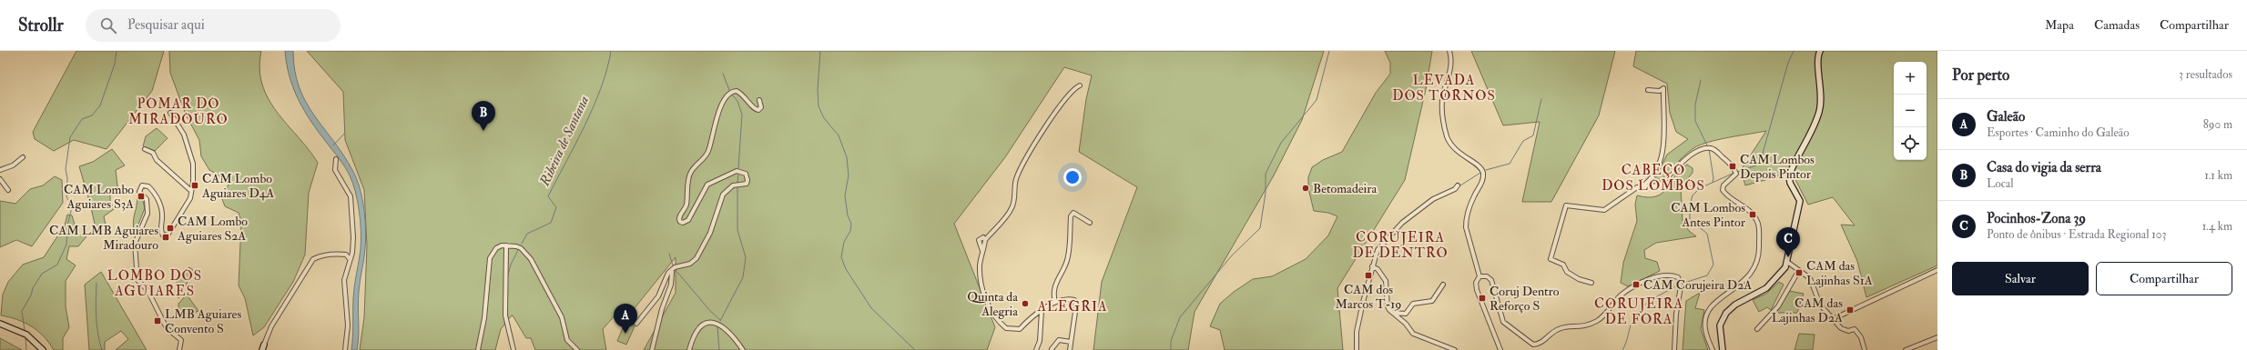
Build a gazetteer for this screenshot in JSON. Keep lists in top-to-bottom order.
{
  "districts": [
    "LEVADA DOS TORNOS",
    "POMAR DO MIRADOURO",
    "CABEÇO DOS LOMBOS",
    "CORUJEIRA DE DENTRO",
    "LOMBO DOS AGUIARES",
    "CORUJEIRA DE FORA",
    "ALEGRIA"
  ],
  "water": ["Ribeira de Santana"],
  "places": {
    "transit": [
      "CAM Lombos Depois Pintor",
      "CAM Lombo Aguiares D4A",
      "CAM Lombo Aguiares S3A",
      "CAM Lombos Antes Pintor",
      "CAM Lombo Aguiares S2A",
      "CAM LMB Aguiares Miradouro",
      "CAM das Lajinhas S1A",
      "CAM dos Marcos T-19",
      "CAM Corujeira D2A",
      "Coruj Dentro Reforço S",
      "CAM das Lajinhas D2A",
      "LMB Aguiares Convento S"
    ],
    "other": ["Betomadeira", "Quinta da Alegria"]
  },
  "page": {
    "header": "Strollr",
    "search": "Pesquisar aqui",
    "nav": ["Mapa", "Camadas", "Compartilhar"],
    "heading": ["Por perto", "3 resultados"],
    "map_buttons": ["+", "−"],
    "list": [
      {
        "mark": "A",
        "name": "Galeão",
        "note": "Esportes · Caminho do Galeão",
        "value": "890 m"
      },
      {
        "mark": "B",
        "name": "Casa do vigia da serra",
        "note": "Local",
        "value": "1.1 km"
      },
      {
        "mark": "C",
        "name": "Pocinhos-Zona 39",
        "note": "Ponto de ônibus · Estrada Regional 103",
        "value": "1.4 km"
      }
    ],
    "pins": ["B", "C", "A"],
    "buttons": ["Salvar", "Compartilhar"]
  }
}
